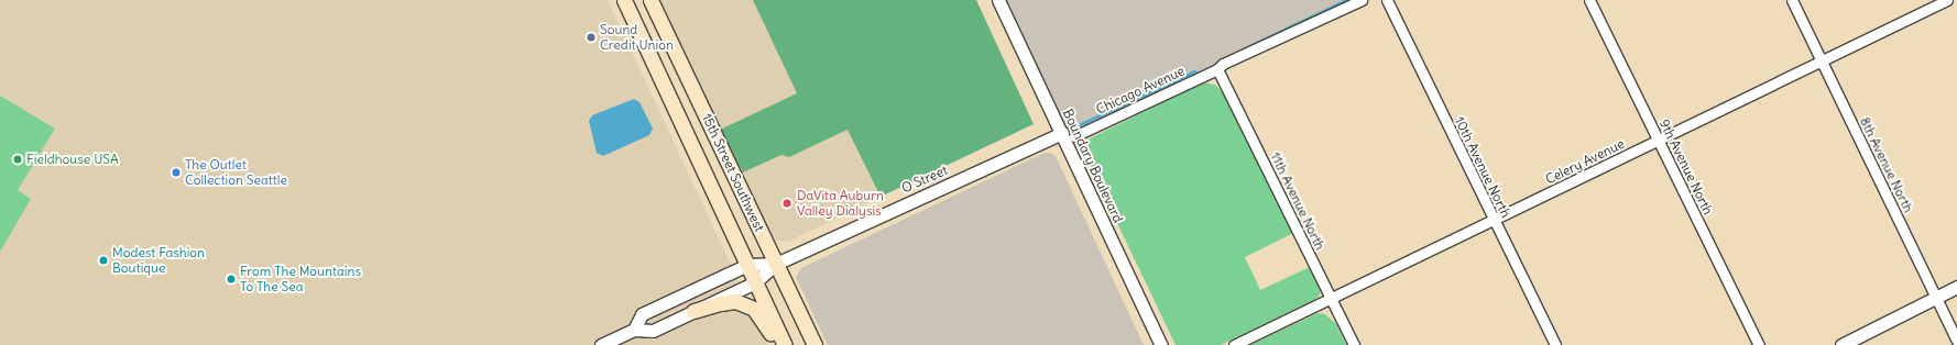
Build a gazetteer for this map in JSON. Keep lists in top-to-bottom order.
{
  "streets": {
    "main road": ["15th Street Southwest"],
    "street": [
      "Chicago Avenue",
      "Celery Avenue",
      "8th Avenue North",
      "Boundary Boulevard",
      "10th Avenue North",
      "9th Avenue North",
      "O Street",
      "11th Avenue North"
    ]
  },
  "crossings": [
    ["Chicago Avenue", "11th Avenue North"],
    ["Celery Avenue", "8th Avenue North"],
    ["Celery Avenue", "10th Avenue North"],
    ["Celery Avenue", "9th Avenue North"],
    ["Celery Avenue", "11th Avenue North"],
    ["Boundary Boulevard", "O Street"],
    ["15th Street Southwest", "O Street"]
  ],
  "places": [
    "Sound Credit Union",
    "Fieldhouse USA",
    "The Outlet Collection Seattle",
    "DaVita Auburn Valley Dialysis",
    "Modest Fashion Boutique",
    "From The Mountains To The Sea"
  ]
}
